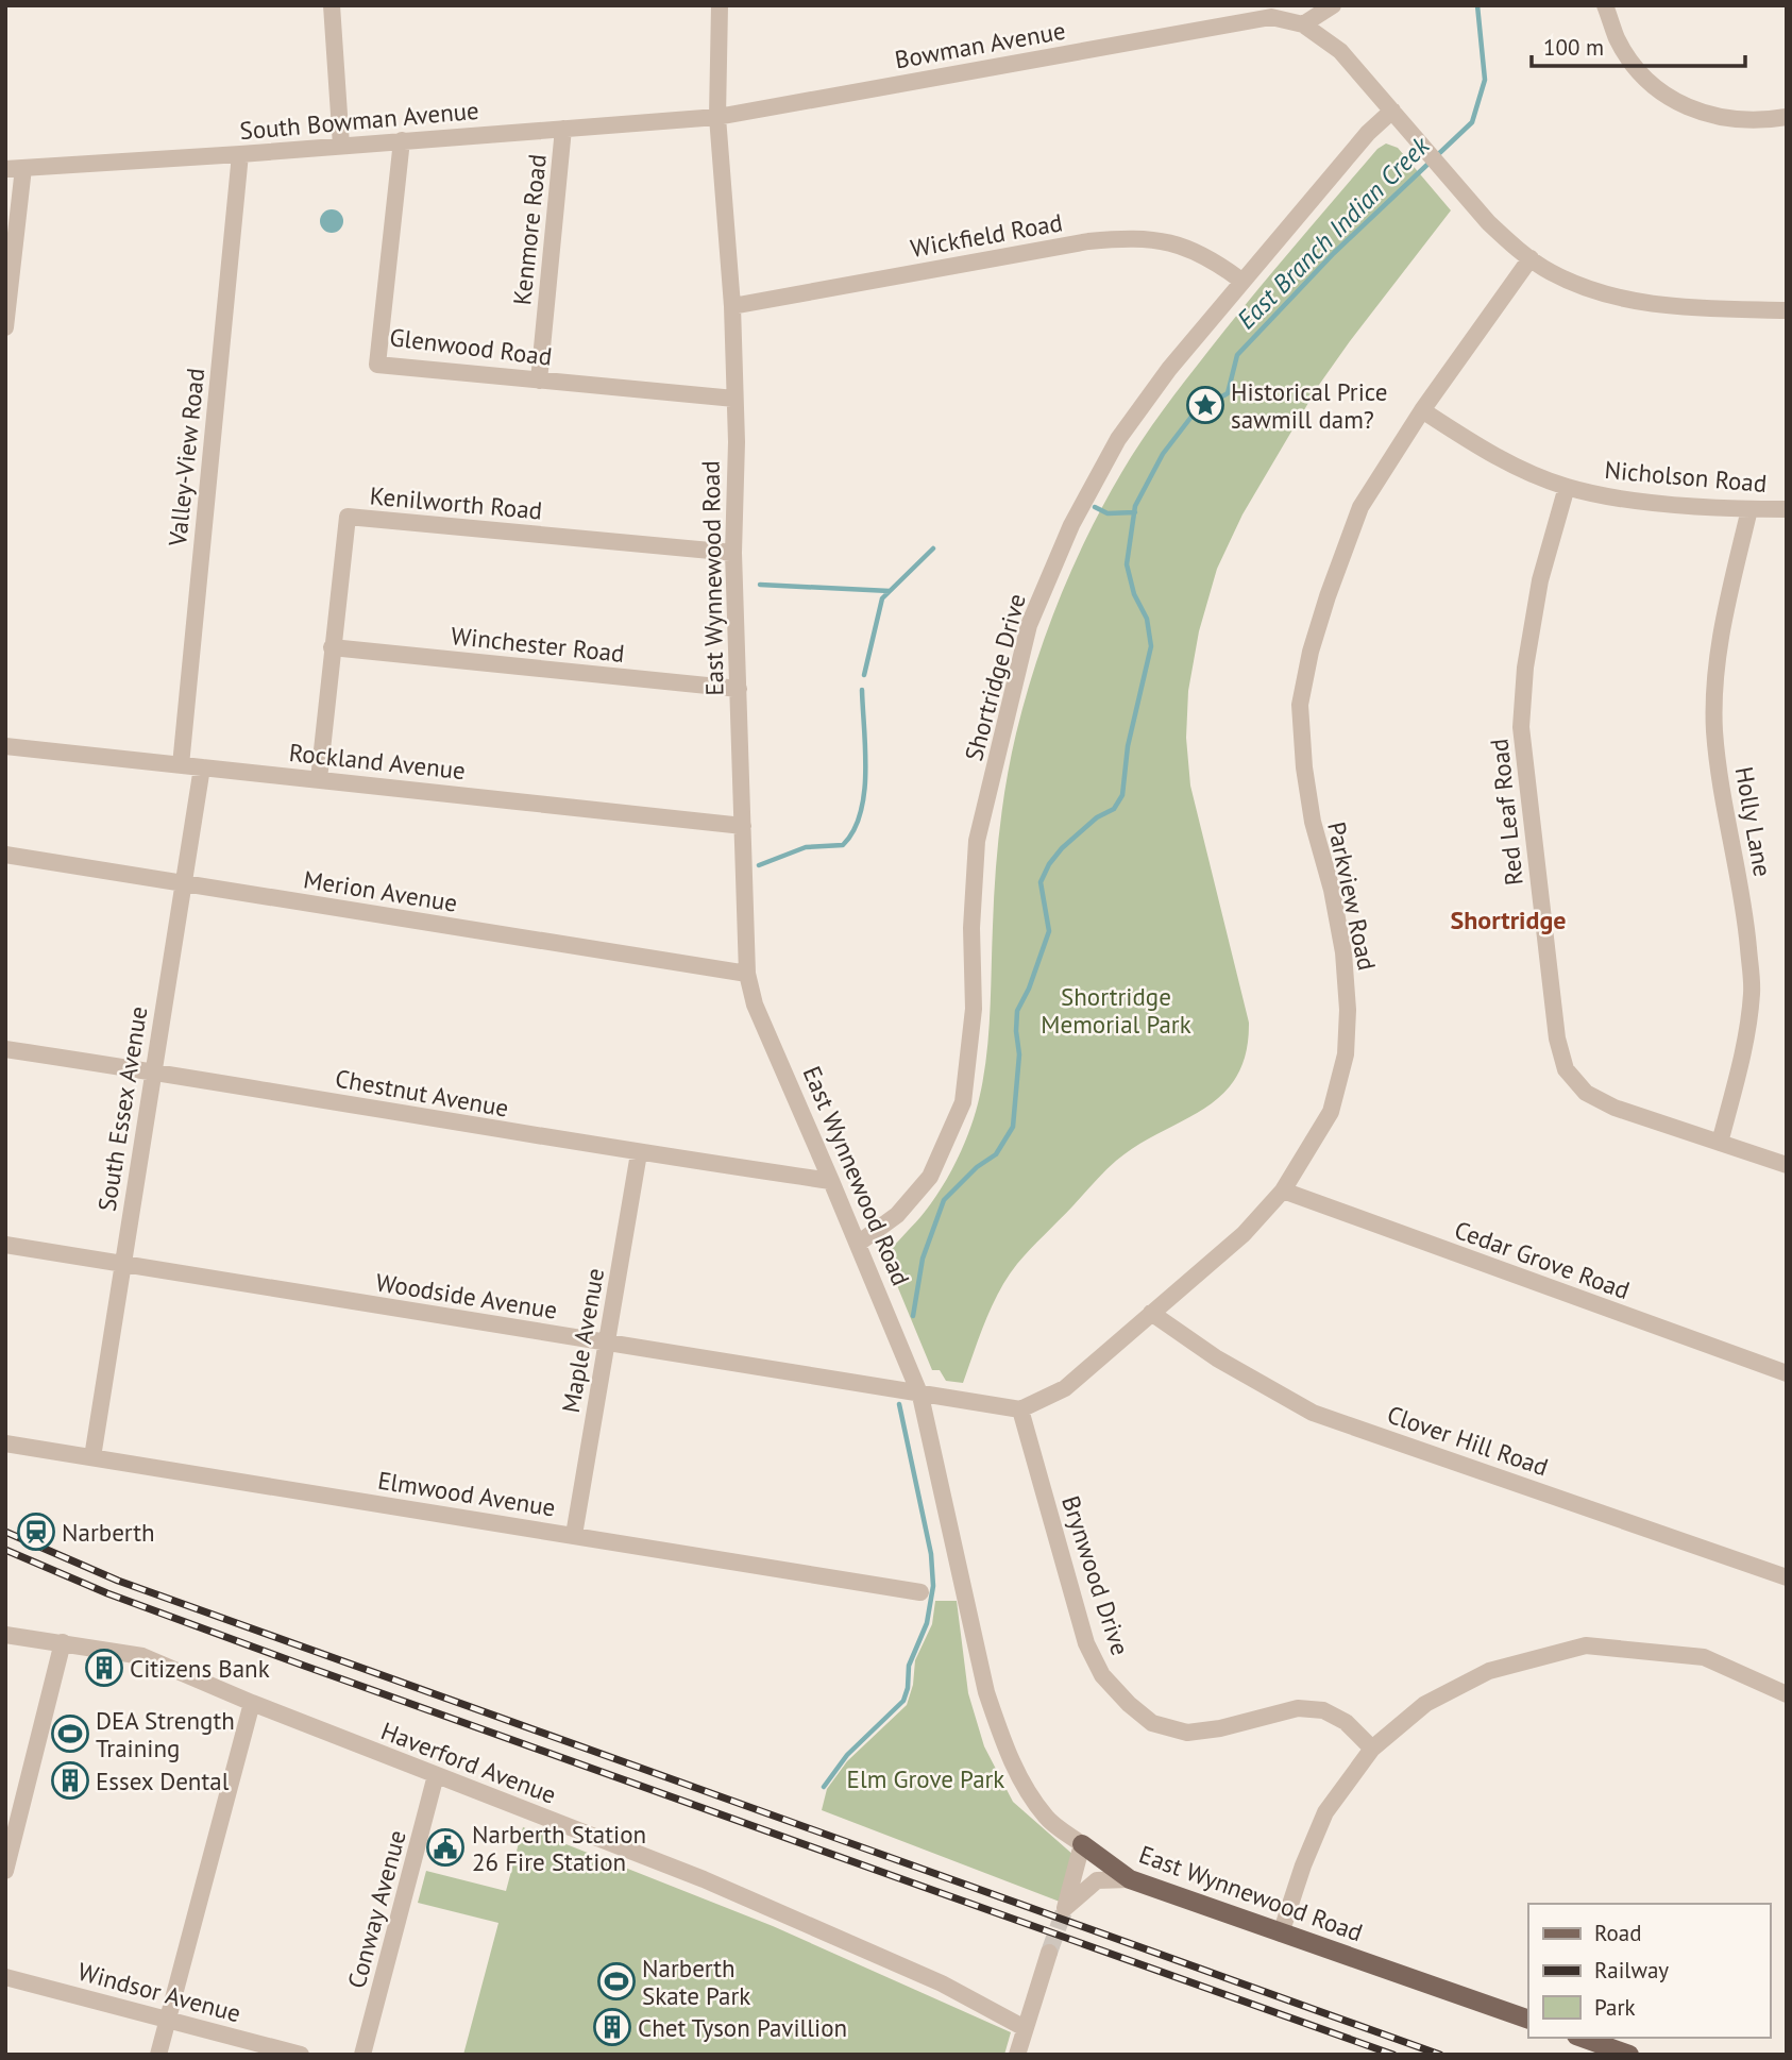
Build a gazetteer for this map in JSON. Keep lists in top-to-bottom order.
{
  "streets": {
    "main road": ["East Wynnewood Road"],
    "street": [
      "Bowman Avenue",
      "South Bowman Avenue",
      "Kenmore Road",
      "Wickfield Road",
      "Glenwood Road",
      "Valley-View Road",
      "Nicholson Road",
      "Kenilworth Road",
      "Winchester Road",
      "Shortridge Drive",
      "Rockland Avenue",
      "Red Leaf Road",
      "Holly Lane",
      "Merion Avenue",
      "Parkview Road",
      "Chestnut Avenue",
      "South Essex Avenue",
      "Cedar Grove Road",
      "Woodside Avenue",
      "Maple Avenue",
      "Clover Hill Road",
      "Elmwood Avenue",
      "Brynwood Drive",
      "Haverford Avenue",
      "Conway Avenue",
      "Windsor Avenue"
    ]
  },
  "crossings": [
    ["Bowman Avenue", "South Bowman Avenue"],
    ["Bowman Avenue", "East Wynnewood Road"],
    ["South Bowman Avenue", "Kenmore Road"],
    ["South Bowman Avenue", "Glenwood Road"],
    ["South Bowman Avenue", "Valley-View Road"],
    ["South Bowman Avenue", "East Wynnewood Road"],
    ["Kenmore Road", "Glenwood Road"],
    ["Wickfield Road", "East Wynnewood Road"],
    ["Wickfield Road", "Shortridge Drive"],
    ["Glenwood Road", "East Wynnewood Road"],
    ["Valley-View Road", "Rockland Avenue"],
    ["Nicholson Road", "Red Leaf Road"],
    ["Nicholson Road", "Holly Lane"],
    ["Nicholson Road", "Parkview Road"],
    ["Kenilworth Road", "East Wynnewood Road"],
    ["Kenilworth Road", "Winchester Road"],
    ["Kenilworth Road", "Rockland Avenue"],
    ["East Wynnewood Road", "Winchester Road"],
    ["East Wynnewood Road", "Shortridge Drive"],
    ["East Wynnewood Road", "Rockland Avenue"],
    ["East Wynnewood Road", "Merion Avenue"],
    ["East Wynnewood Road", "Chestnut Avenue"],
    ["East Wynnewood Road", "Woodside Avenue"],
    ["Rockland Avenue", "South Essex Avenue"],
    ["Red Leaf Road", "Holly Lane"],
    ["Merion Avenue", "South Essex Avenue"],
    ["Parkview Road", "Cedar Grove Road"],
    ["Parkview Road", "Clover Hill Road"],
    ["Parkview Road", "Brynwood Drive"],
    ["Chestnut Avenue", "South Essex Avenue"],
    ["Chestnut Avenue", "Maple Avenue"],
    ["South Essex Avenue", "Woodside Avenue"],
    ["South Essex Avenue", "Elmwood Avenue"],
    ["Woodside Avenue", "Maple Avenue"],
    ["Maple Avenue", "Elmwood Avenue"],
    ["Haverford Avenue", "Conway Avenue"]
  ],
  "districts": ["Shortridge"],
  "water": ["East Branch Indian Creek"],
  "parks": ["Shortridge Memorial Park", "Elm Grove Park"],
  "places": {
    "place": ["Historical Price sawmill dam?"],
    "station": ["Narberth"],
    "building": ["Citizens Bank", "Essex Dental", "Chet Tyson Pavillion"],
    "sports": ["DEA Strength Training", "Narberth Skate Park"],
    "public building": ["Narberth Station 26 Fire Station"]
  },
  "legend": ["Road", "Railway", "Park"],
  "scale_bar": "100 m"
}
